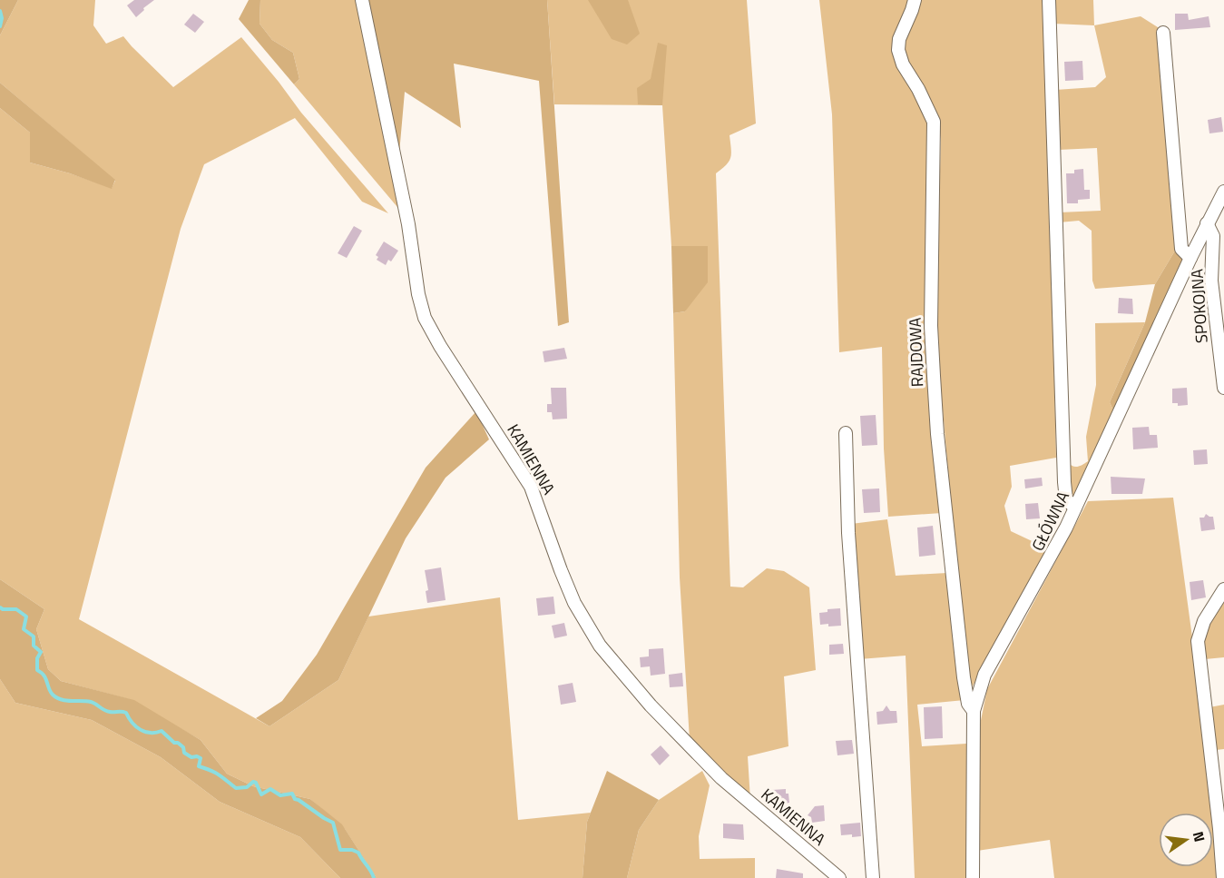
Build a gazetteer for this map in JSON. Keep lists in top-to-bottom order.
{
  "streets": {
    "street": [
      "SPOKOJNA",
      "RAJDOWA",
      "KAMIENNA",
      "GŁÓWNA"
    ]
  },
  "crossings": [
    ["SPOKOJNA", "GŁÓWNA"],
    ["RAJDOWA", "GŁÓWNA"]
  ],
  "north": "right"
}
